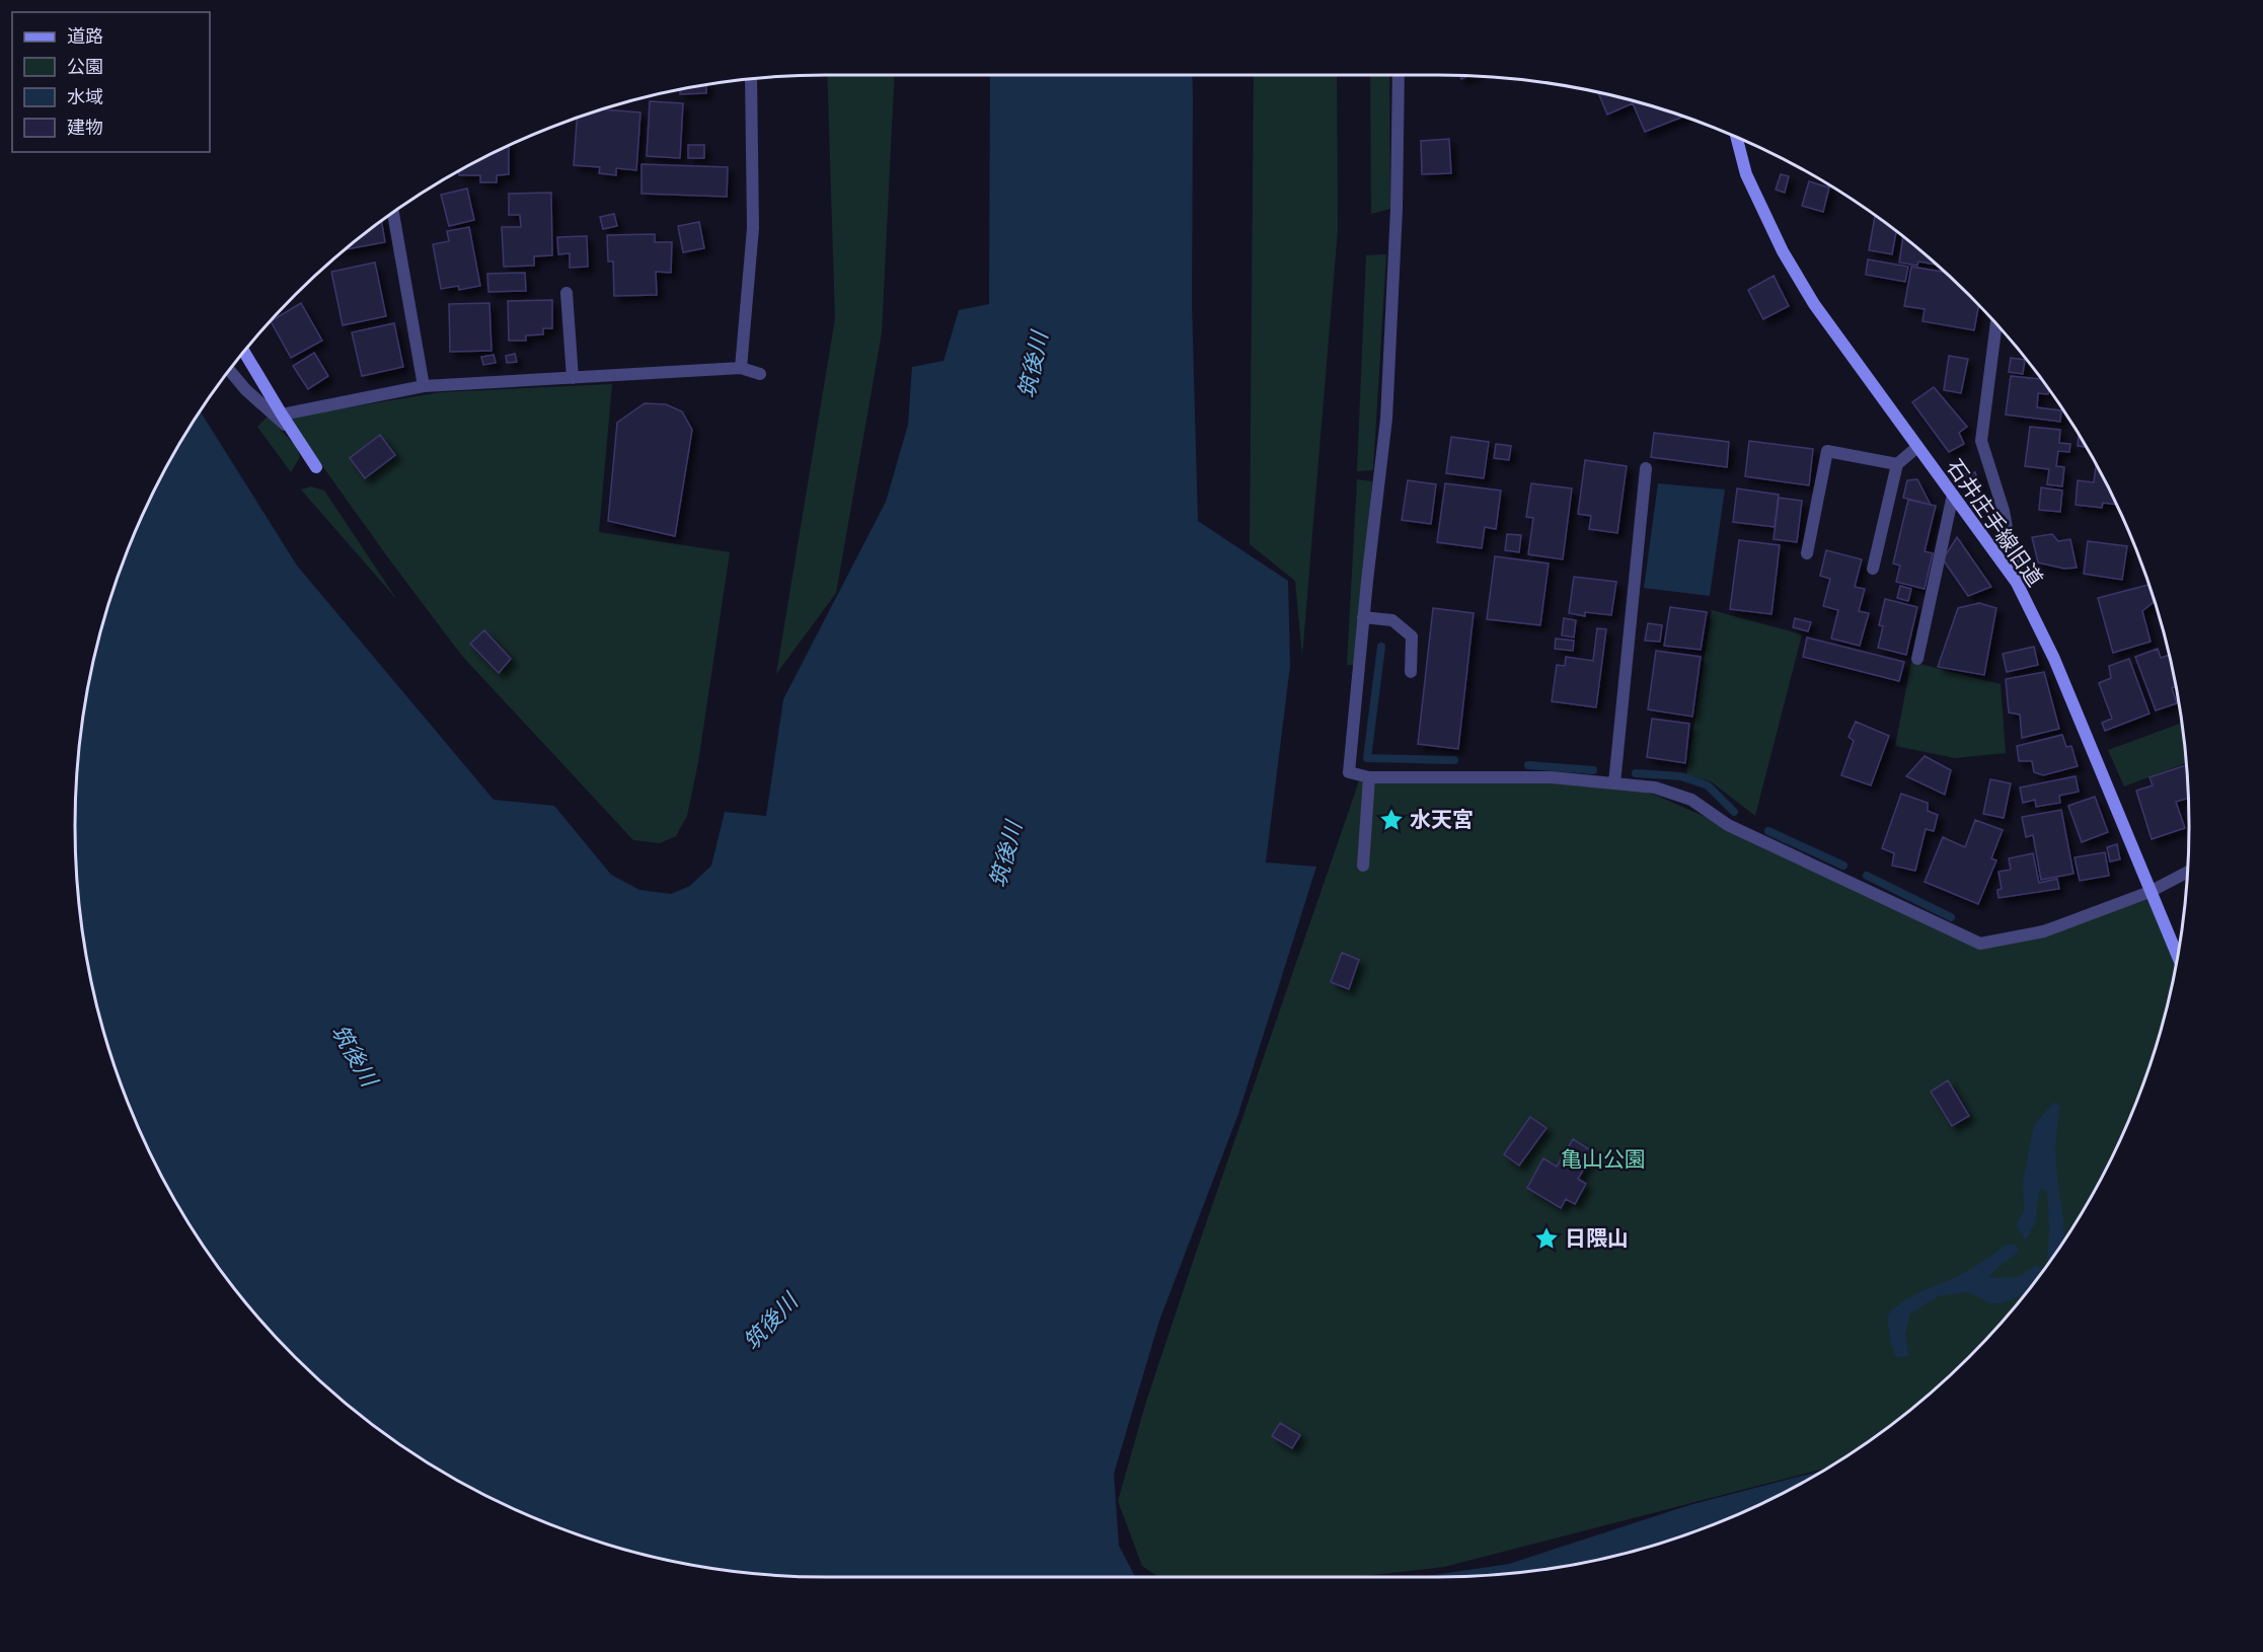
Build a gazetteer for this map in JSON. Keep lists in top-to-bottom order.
{
  "streets": {
    "street": ["石井庄手線旧道"]
  },
  "water": ["筑後川"],
  "parks": ["亀山公園"],
  "places": {
    "place": ["水天宮", "日隈山"]
  },
  "legend": [
    "道路",
    "公園",
    "水域",
    "建物"
  ]
}
